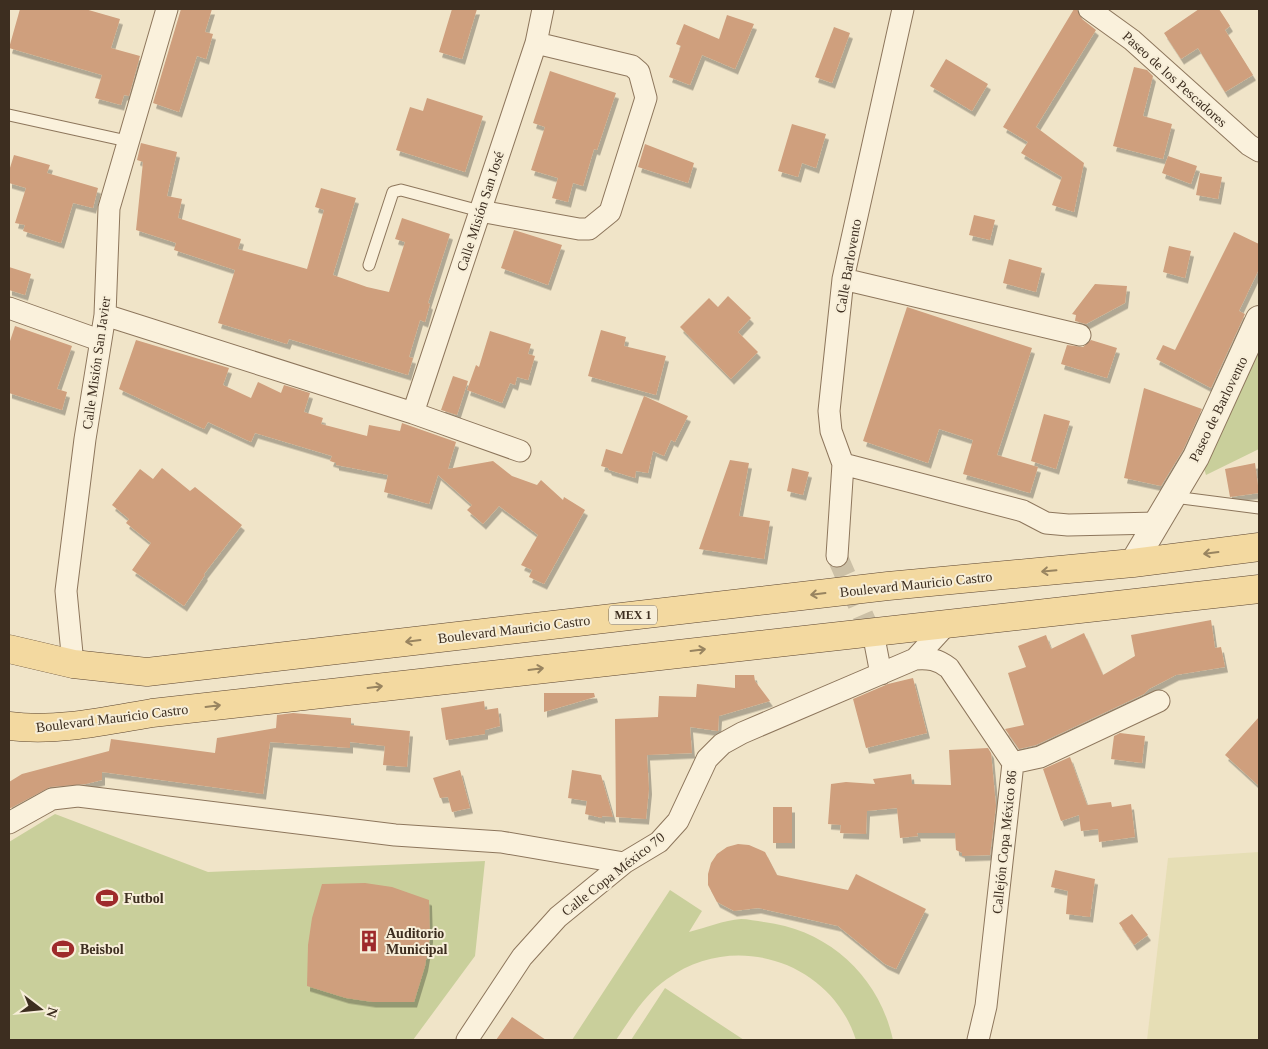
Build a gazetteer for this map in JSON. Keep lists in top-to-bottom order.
{
  "streets": {
    "main road": ["Boulevard Mauricio Castro", "MEX 1"],
    "street": [
      "Paseo de los Pescadores",
      "Calle Misión San José",
      "Calle Barlovento",
      "Calle Misión San Javier",
      "Paseo de Barlovento",
      "Callejón Copa México 86",
      "Calle Copa México 70"
    ]
  },
  "crossings": [
    ["Calle Misión San Javier", "Boulevard Mauricio Castro"],
    ["Paseo de Barlovento", "Boulevard Mauricio Castro"],
    ["Boulevard Mauricio Castro", "Calle Copa México 70"],
    ["Callejón Copa México 86", "Calle Copa México 70"]
  ],
  "places": {
    "sports": ["Futbol", "Beisbol"],
    "building": ["Auditorio Municipal"]
  },
  "north": "right"
}
